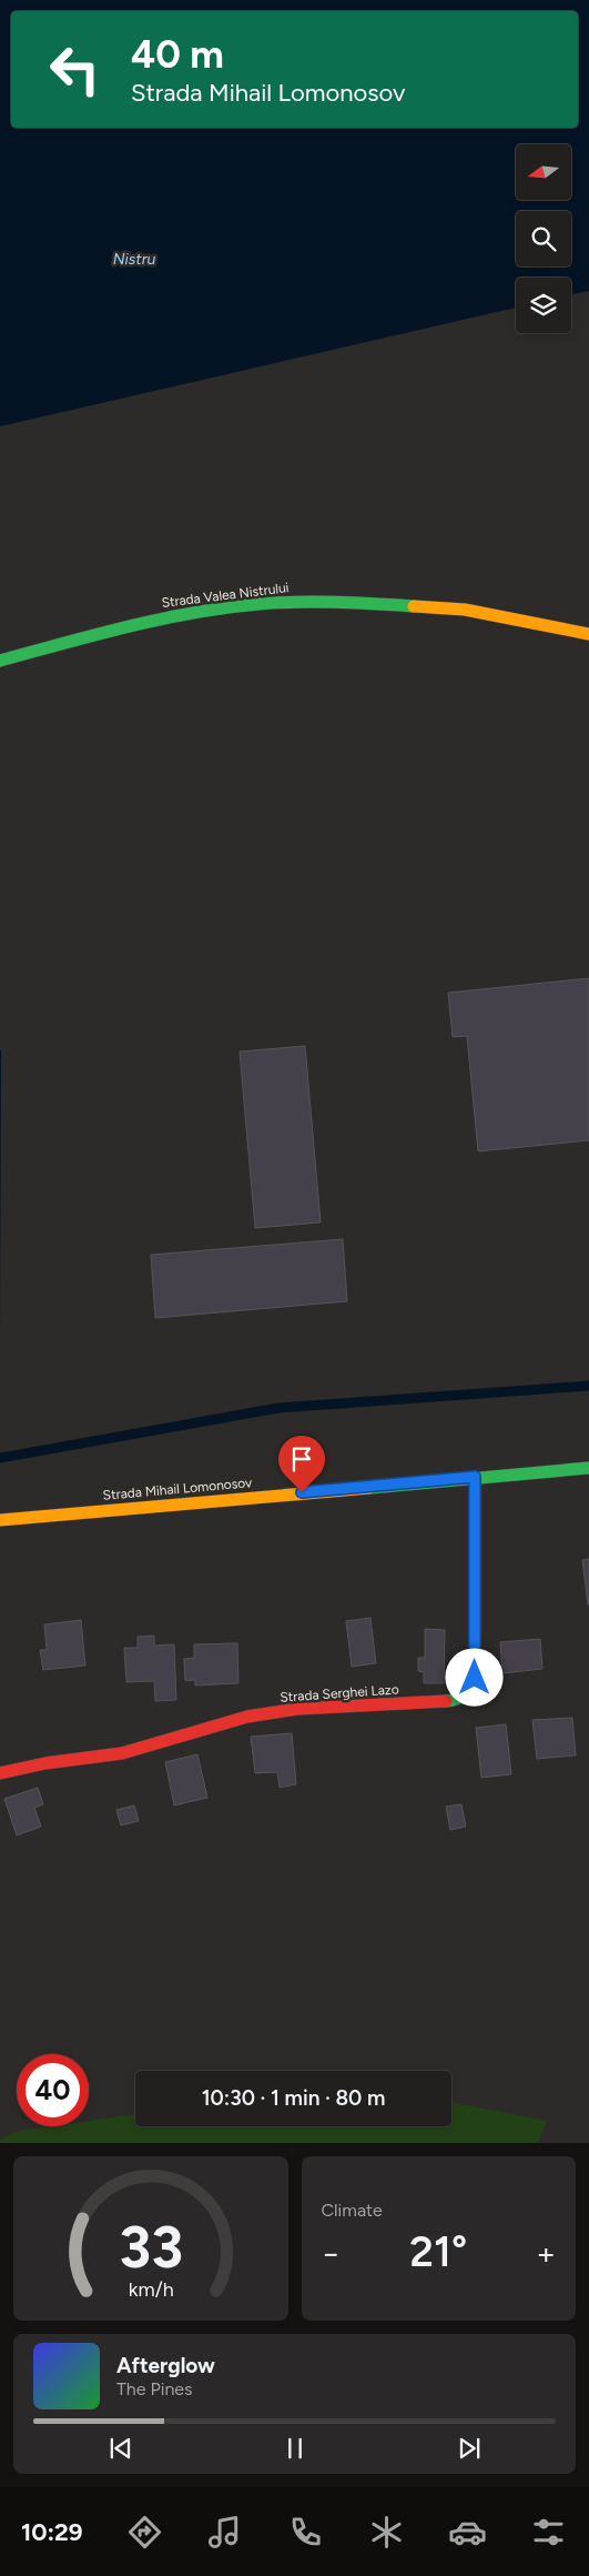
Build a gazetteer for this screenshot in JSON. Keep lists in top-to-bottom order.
{
  "streets": {
    "street": ["Strada Valea Nistrului", "Strada Mihail Lomonosov", "Strada Serghei Lazo"]
  },
  "crossings": [
    ["Strada Mihail Lomonosov", "Strada Serghei Lazo"]
  ],
  "water": ["Nistru"],
  "north": "left",
  "page": {
    "turn": ["40 m", "Strada Mihail Lomonosov"],
    "limit": "40",
    "trip": "10:30 · 1 min · 80 m",
    "tile": "Climate",
    "heat": ["−", "21°", "+"],
    "song": ["Afterglow", "The Pines"],
    "tabs": "10:29",
    "gauge": ["33", "km/h"]
  }
}
